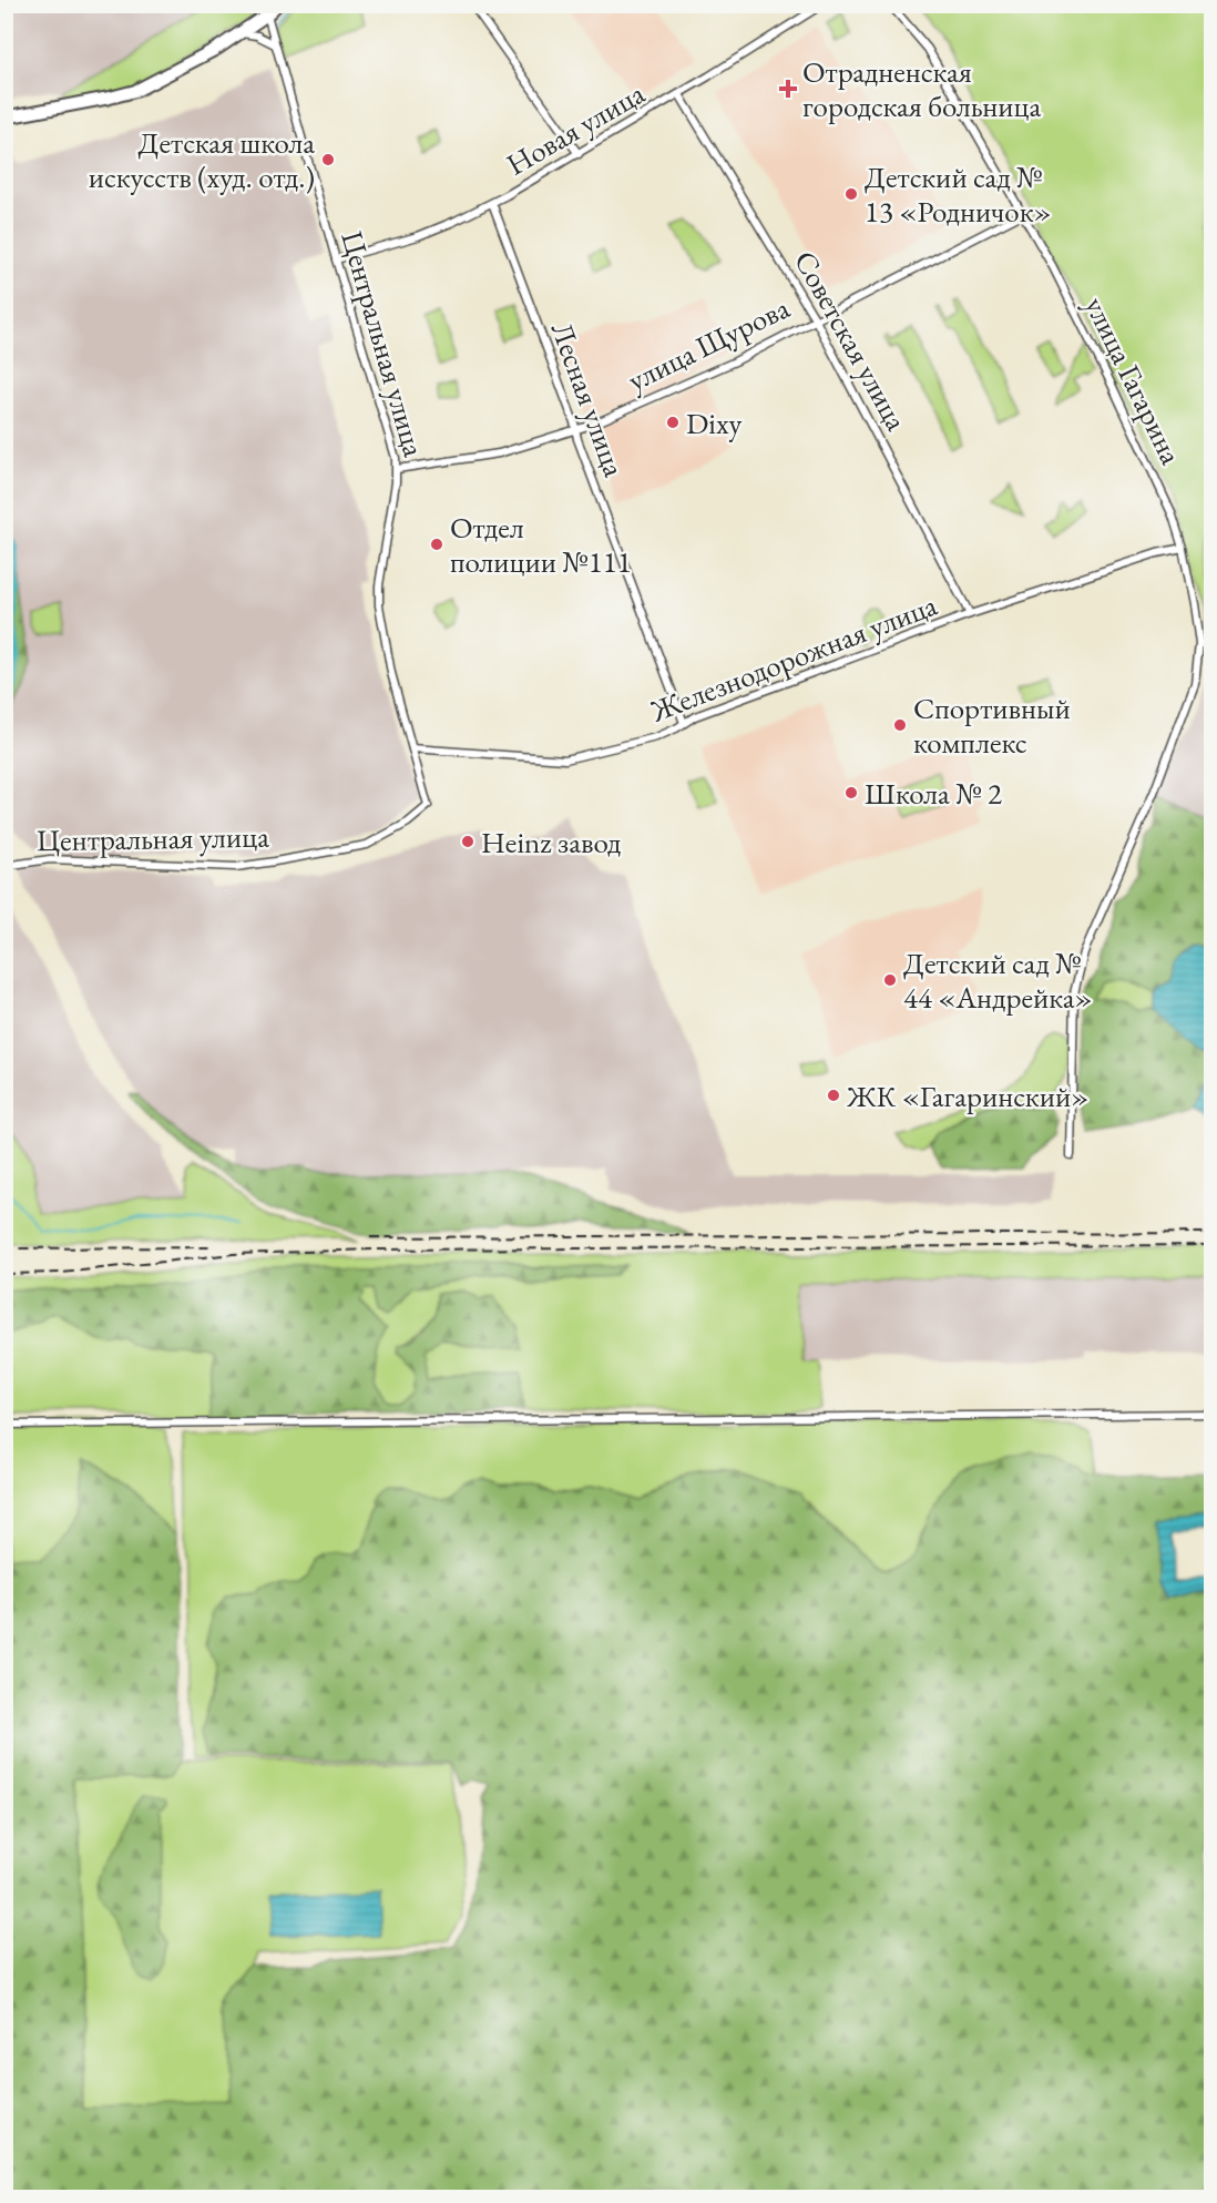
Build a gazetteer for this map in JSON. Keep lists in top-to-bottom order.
{
  "streets": {
    "street": [
      "Новая улица",
      "Советская улица",
      "Центральная улица",
      "улица Щурова",
      "улица Гагарина",
      "Лесная улица",
      "Железнодорожная улица"
    ]
  },
  "crossings": [
    ["Новая улица", "Советская улица"],
    ["Новая улица", "Центральная улица"],
    ["Новая улица", "Лесная улица"],
    ["Советская улица", "улица Щурова"],
    ["Советская улица", "Железнодорожная улица"],
    ["Центральная улица", "улица Щурова"],
    ["Центральная улица", "Железнодорожная улица"],
    ["улица Щурова", "улица Гагарина"],
    ["улица Щурова", "Лесная улица"],
    ["улица Гагарина", "Железнодорожная улица"],
    ["Лесная улица", "Железнодорожная улица"]
  ],
  "places": {
    "health": ["Отрадненская городская больница"],
    "other": [
      "Детская школа искусств (худ. отд.)",
      "Детский сад № 13 «Родничок»",
      "Dixy",
      "Отдел полиции №111",
      "Спортивный комплекс",
      "Школа № 2",
      "Heinz завод",
      "Детский сад № 44 «Андрейка»",
      "ЖК «Гагаринский»"
    ]
  }
}
